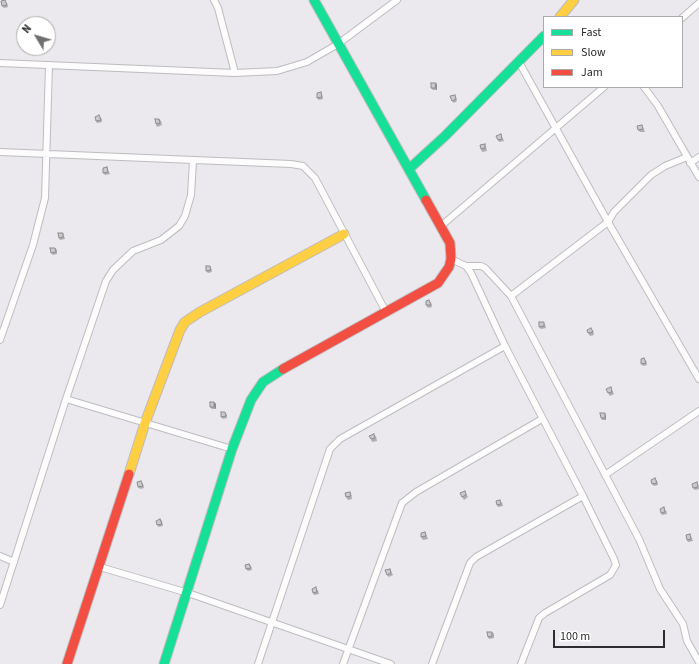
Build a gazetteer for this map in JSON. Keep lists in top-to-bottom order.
{
  "legend": ["Fast", "Slow", "Jam"],
  "scale_bar": "100 m",
  "north": "top left"
}
